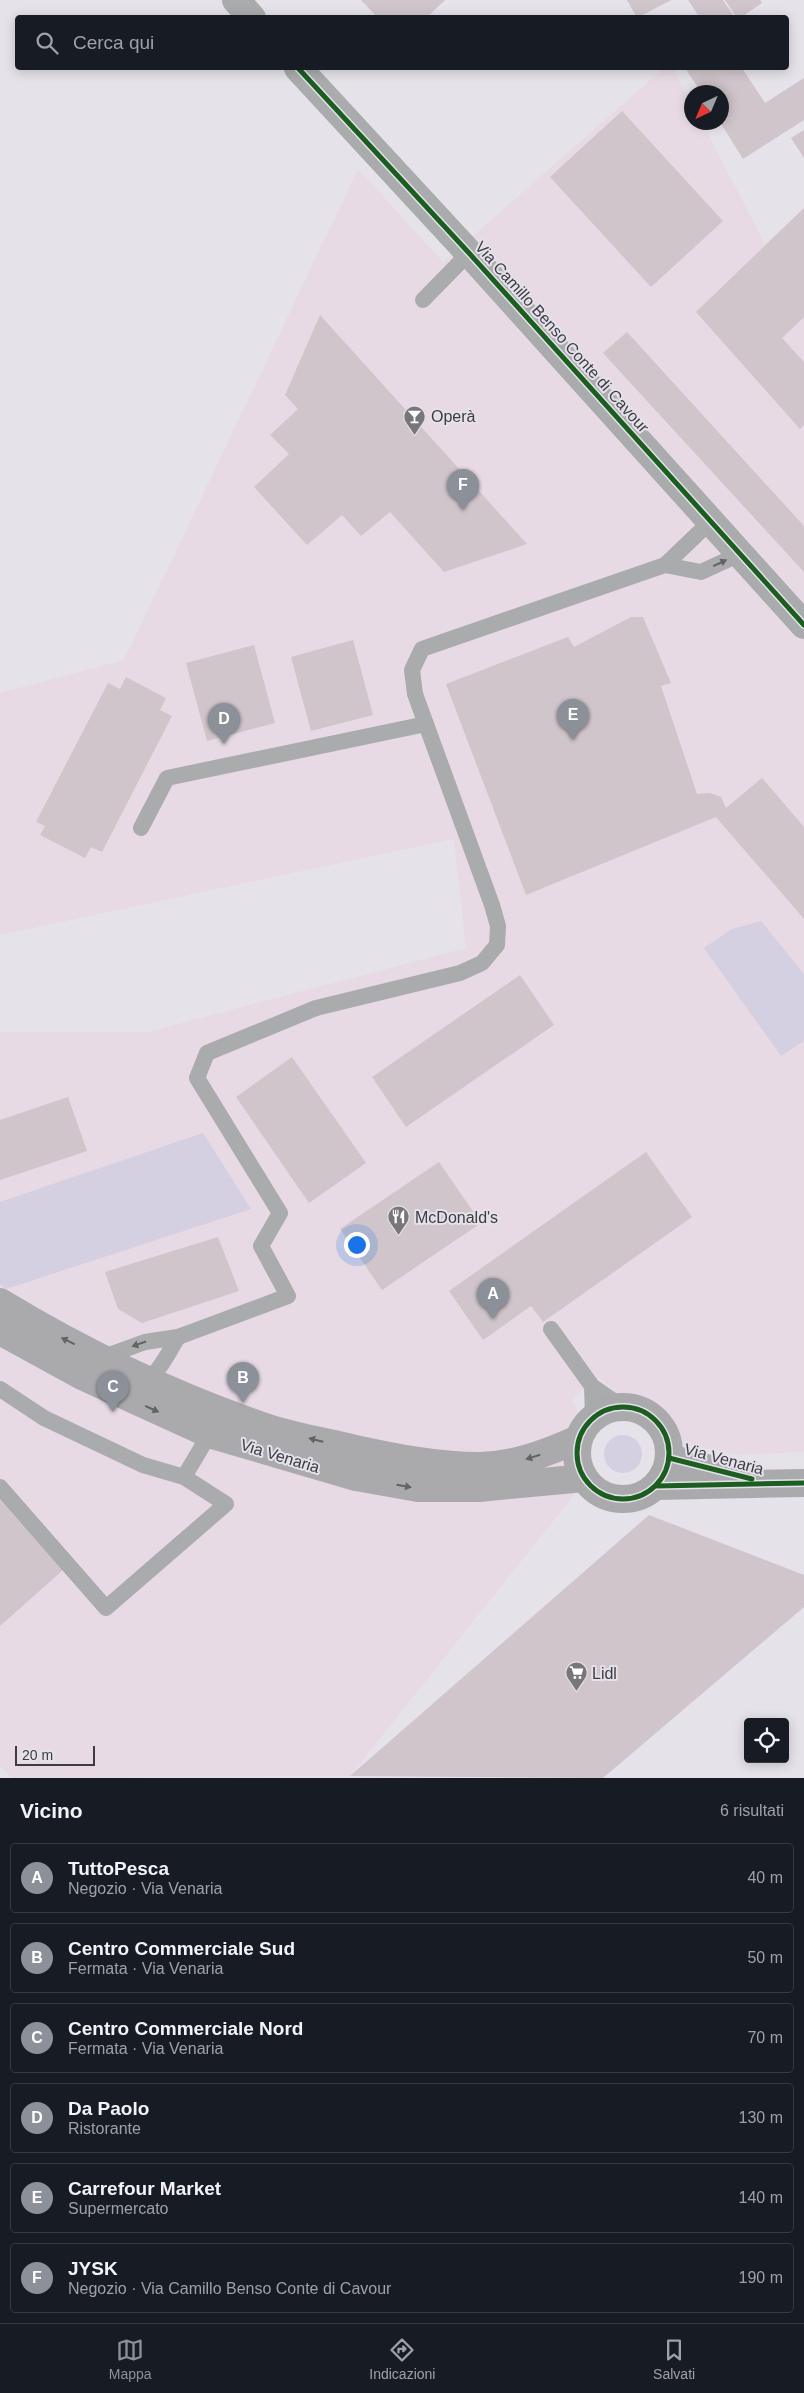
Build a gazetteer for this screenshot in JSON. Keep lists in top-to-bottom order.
{
  "streets": {
    "main road": ["Via Venaria"],
    "street": ["Via Camillo Benso Conte di Cavour"]
  },
  "places": {
    "bar": ["Operà"],
    "restaurant": ["McDonald's"],
    "supermarket": ["Lidl"]
  },
  "scale_bar": "20 m",
  "north": "bottom left",
  "page": {
    "search": "Cerca qui",
    "pins": [
      "F",
      "E",
      "D",
      "A",
      "B",
      "C"
    ],
    "scale": "20 m",
    "heading": ["Vicino", "6 risultati"],
    "list": [
      {
        "mark": "A",
        "name": "TuttoPesca",
        "note": "Negozio · Via Venaria",
        "value": "40 m"
      },
      {
        "mark": "B",
        "name": "Centro Commerciale Sud",
        "note": "Fermata · Via Venaria",
        "value": "50 m"
      },
      {
        "mark": "C",
        "name": "Centro Commerciale Nord",
        "note": "Fermata · Via Venaria",
        "value": "70 m"
      },
      {
        "mark": "D",
        "name": "Da Paolo",
        "note": "Ristorante",
        "value": "130 m"
      },
      {
        "mark": "E",
        "name": "Carrefour Market",
        "note": "Supermercato",
        "value": "140 m"
      },
      {
        "mark": "F",
        "name": "JYSK",
        "note": "Negozio · Via Camillo Benso Conte di Cavour",
        "value": "190 m"
      }
    ],
    "nav": ["Mappa", "Indicazioni", "Salvati"]
  }
}
